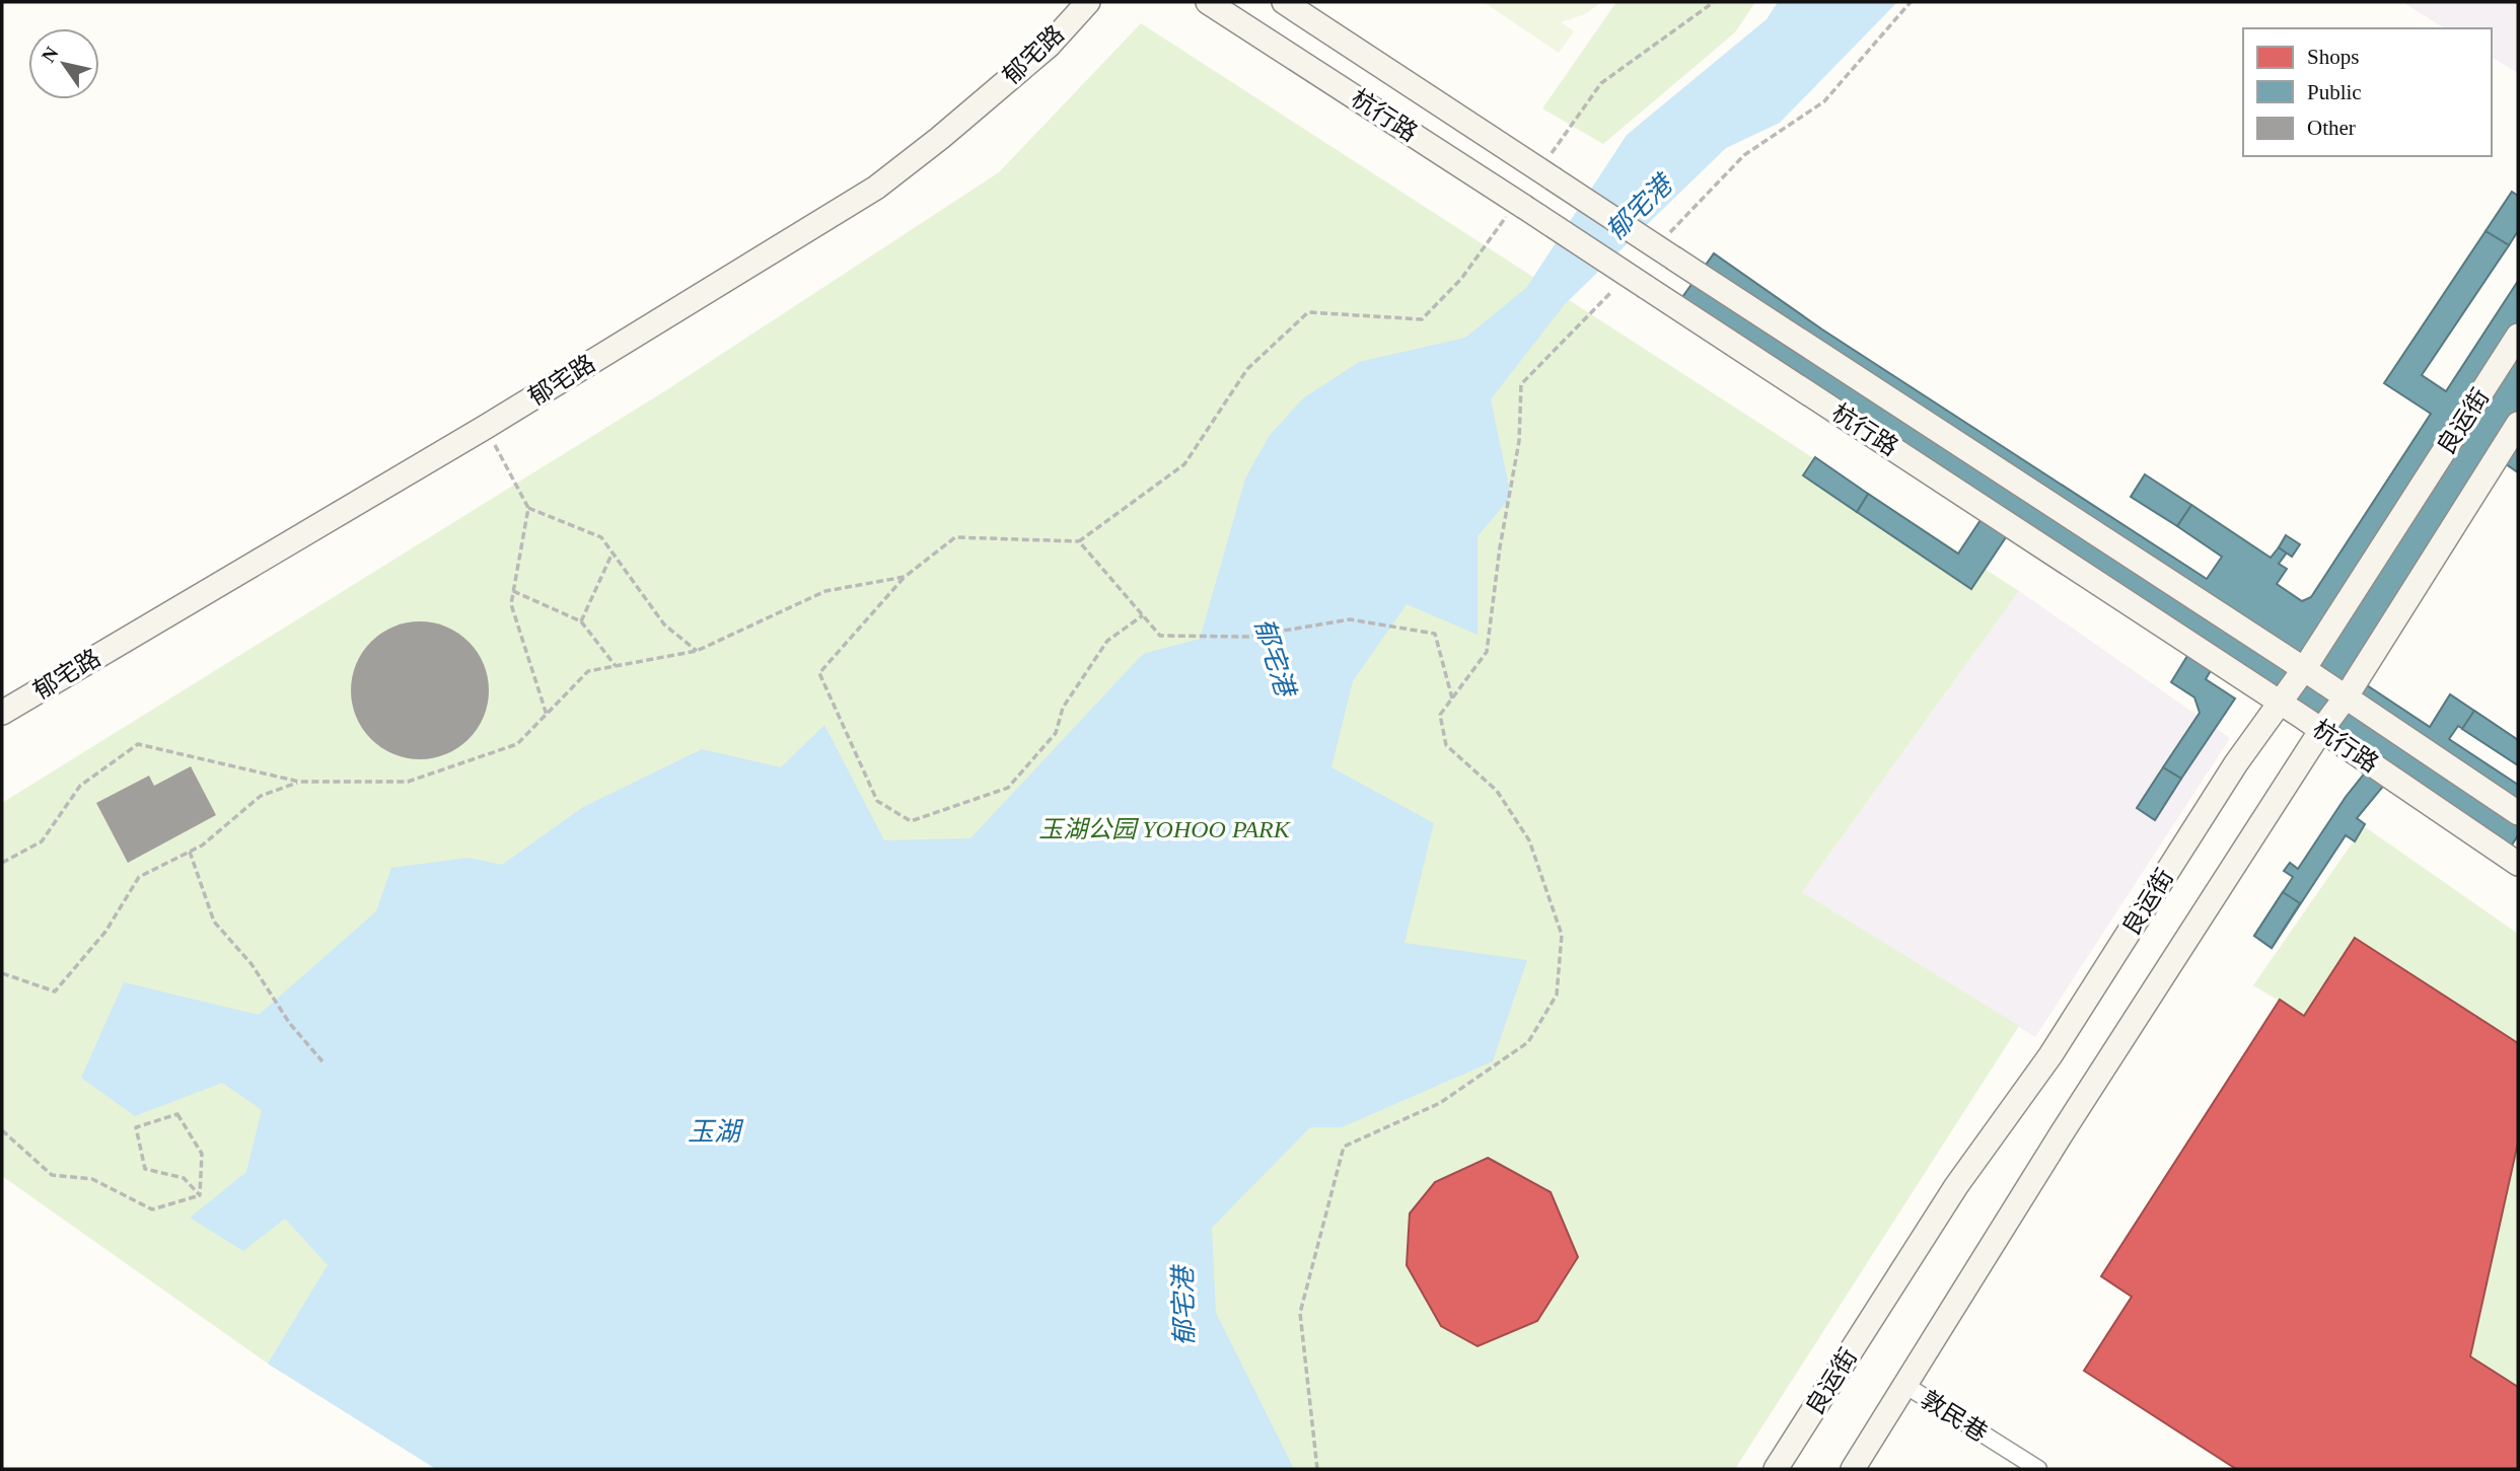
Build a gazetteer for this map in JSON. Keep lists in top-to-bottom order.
{
  "streets": {
    "main road": ["郁宅路", "杭行路", "良运街"],
    "street": ["敦民巷"]
  },
  "crossings": [
    ["杭行路", "良运街"],
    ["良运街", "敦民巷"]
  ],
  "water": ["郁宅港", "玉湖"],
  "parks": ["玉湖公园 YOHOO PARK"],
  "legend": ["Shops", "Public", "Other"],
  "north": "top left"
}
